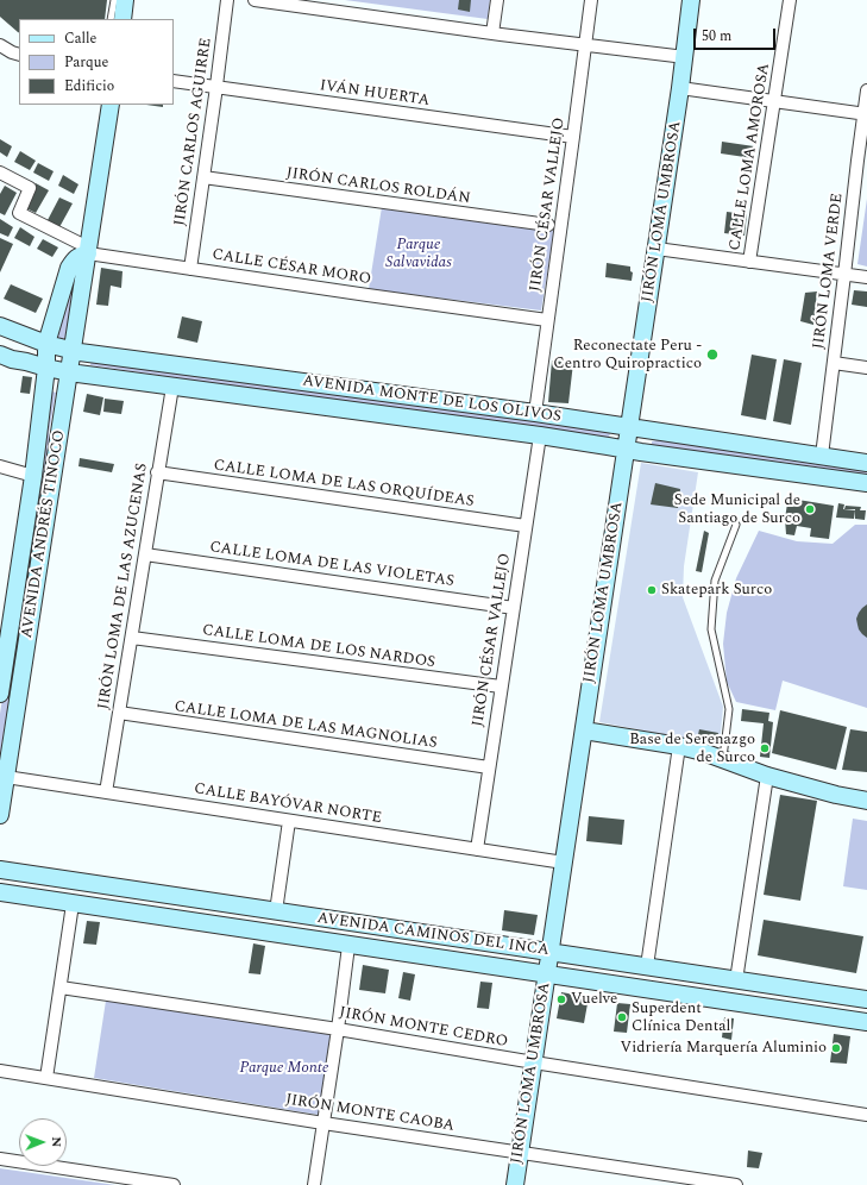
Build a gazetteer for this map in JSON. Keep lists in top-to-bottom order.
{
  "streets": {
    "street": [
      "IVÁN HUERTA",
      "JIRÓN CARLOS AGUIRRE",
      "CALLE LOMA AMOROSA",
      "JIRÓN CARLOS ROLDÁN",
      "JIRÓN CÉSAR VALLEJO",
      "JIRÓN LOMA UMBROSA",
      "CALLE CÉSAR MORO",
      "JIRÓN LOMA VERDE",
      "AVENIDA MONTE DE LOS OLIVOS",
      "CALLE LOMA DE LAS ORQUÍDEAS",
      "AVENIDA ANDRÉS TINOCO",
      "CALLE LOMA DE LAS VIOLETAS",
      "JIRÓN LOMA DE LAS AZUCENAS",
      "CALLE LOMA DE LOS NARDOS",
      "CALLE LOMA DE LAS MAGNOLIAS",
      "CALLE BAYÓVAR NORTE",
      "AVENIDA CAMINOS DEL INCA",
      "JIRÓN MONTE CEDRO",
      "JIRÓN MONTE CAOBA"
    ]
  },
  "crossings": [
    ["IVÁN HUERTA", "JIRÓN CARLOS AGUIRRE"],
    ["IVÁN HUERTA", "JIRÓN CÉSAR VALLEJO"],
    ["JIRÓN CARLOS AGUIRRE", "JIRÓN CARLOS ROLDÁN"],
    ["JIRÓN CARLOS AGUIRRE", "CALLE CÉSAR MORO"],
    ["JIRÓN CÉSAR VALLEJO", "CALLE CÉSAR MORO"],
    ["JIRÓN CÉSAR VALLEJO", "AVENIDA MONTE DE LOS OLIVOS"],
    ["JIRÓN CÉSAR VALLEJO", "CALLE LOMA DE LAS ORQUÍDEAS"],
    ["JIRÓN CÉSAR VALLEJO", "CALLE LOMA DE LAS VIOLETAS"],
    ["JIRÓN CÉSAR VALLEJO", "CALLE LOMA DE LOS NARDOS"],
    ["JIRÓN CÉSAR VALLEJO", "CALLE LOMA DE LAS MAGNOLIAS"],
    ["JIRÓN CÉSAR VALLEJO", "CALLE BAYÓVAR NORTE"],
    ["JIRÓN LOMA UMBROSA", "AVENIDA MONTE DE LOS OLIVOS"],
    ["JIRÓN LOMA UMBROSA", "CALLE BAYÓVAR NORTE"],
    ["JIRÓN LOMA UMBROSA", "AVENIDA CAMINOS DEL INCA"],
    ["JIRÓN LOMA UMBROSA", "JIRÓN MONTE CEDRO"],
    ["JIRÓN LOMA UMBROSA", "JIRÓN MONTE CAOBA"],
    ["CALLE CÉSAR MORO", "AVENIDA ANDRÉS TINOCO"],
    ["JIRÓN LOMA VERDE", "AVENIDA MONTE DE LOS OLIVOS"],
    ["AVENIDA MONTE DE LOS OLIVOS", "AVENIDA ANDRÉS TINOCO"],
    ["AVENIDA MONTE DE LOS OLIVOS", "JIRÓN LOMA DE LAS AZUCENAS"],
    ["CALLE LOMA DE LAS ORQUÍDEAS", "JIRÓN LOMA DE LAS AZUCENAS"],
    ["AVENIDA ANDRÉS TINOCO", "CALLE BAYÓVAR NORTE"],
    ["CALLE LOMA DE LAS VIOLETAS", "JIRÓN LOMA DE LAS AZUCENAS"],
    ["JIRÓN LOMA DE LAS AZUCENAS", "CALLE LOMA DE LOS NARDOS"],
    ["JIRÓN LOMA DE LAS AZUCENAS", "CALLE LOMA DE LAS MAGNOLIAS"],
    ["JIRÓN LOMA DE LAS AZUCENAS", "CALLE BAYÓVAR NORTE"]
  ],
  "parks": ["Parque Salvavidas", "Parque Monte"],
  "places": [
    "Reconectate Peru - Centro Quiropractico",
    "Sede Municipal de Santiago de Surco",
    "Skatepark Surco",
    "Base de Serenazgo de Surco",
    "Vuelve",
    "Superdent Clínica Dental",
    "Vidriería Marquería Aluminio"
  ],
  "legend": ["Calle", "Parque", "Edificio"],
  "scale_bar": "50 m",
  "north": "right"
}
